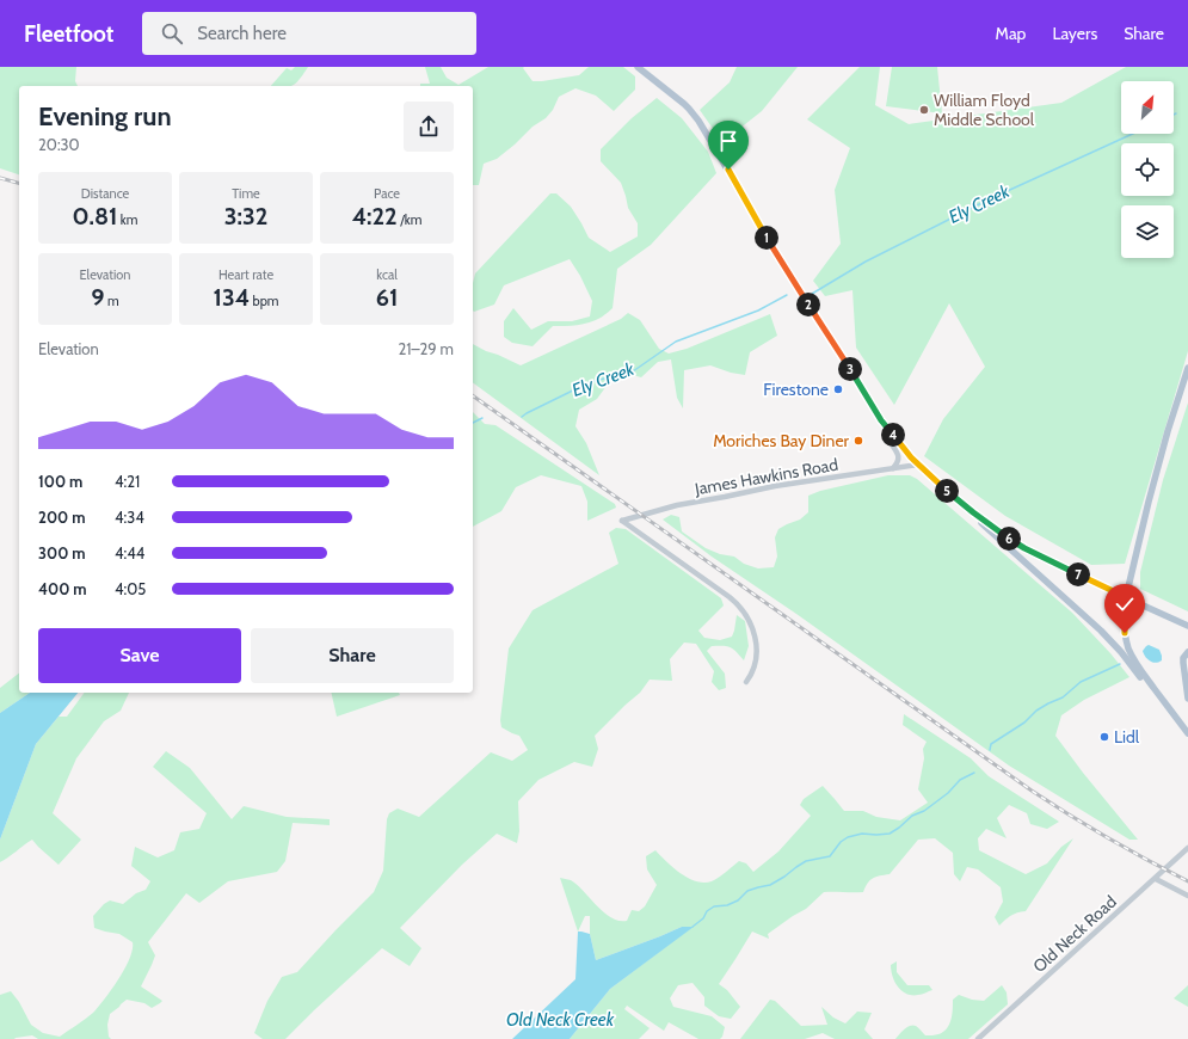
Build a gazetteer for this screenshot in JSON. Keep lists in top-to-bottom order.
{
  "streets": {
    "street": ["James Hawkins Road", "Old Neck Road"]
  },
  "water": ["Ely Creek", "Old Neck Creek"],
  "places": [
    "William Floyd Middle School",
    "Firestone",
    "Moriches Bay Diner",
    "Lidl"
  ],
  "north": "top right",
  "page": {
    "header": "Fleetfoot",
    "search": "Search here",
    "nav": ["Map", "Layers", "Share"],
    "heading": ["Evening run", "20:30"],
    "stats": [
      ["Distance", "0.81 km"],
      ["Time", "3:32"],
      ["Pace", "4:22 /km"],
      ["Elevation", "9 m"],
      ["Heart rate", "134 bpm"],
      ["kcal", "61"]
    ],
    "pins": [
      "1",
      "2",
      "3",
      "4",
      "5",
      "6",
      "7"
    ],
    "chart": ["Elevation", "21–29 m"],
    "list": [
      {
        "name": "100 m",
        "note": "4:21"
      },
      {
        "name": "200 m",
        "note": "4:34"
      },
      {
        "name": "300 m",
        "note": "4:44"
      },
      {
        "name": "400 m",
        "note": "4:05"
      }
    ],
    "buttons": ["Save", "Share"]
  }
}
